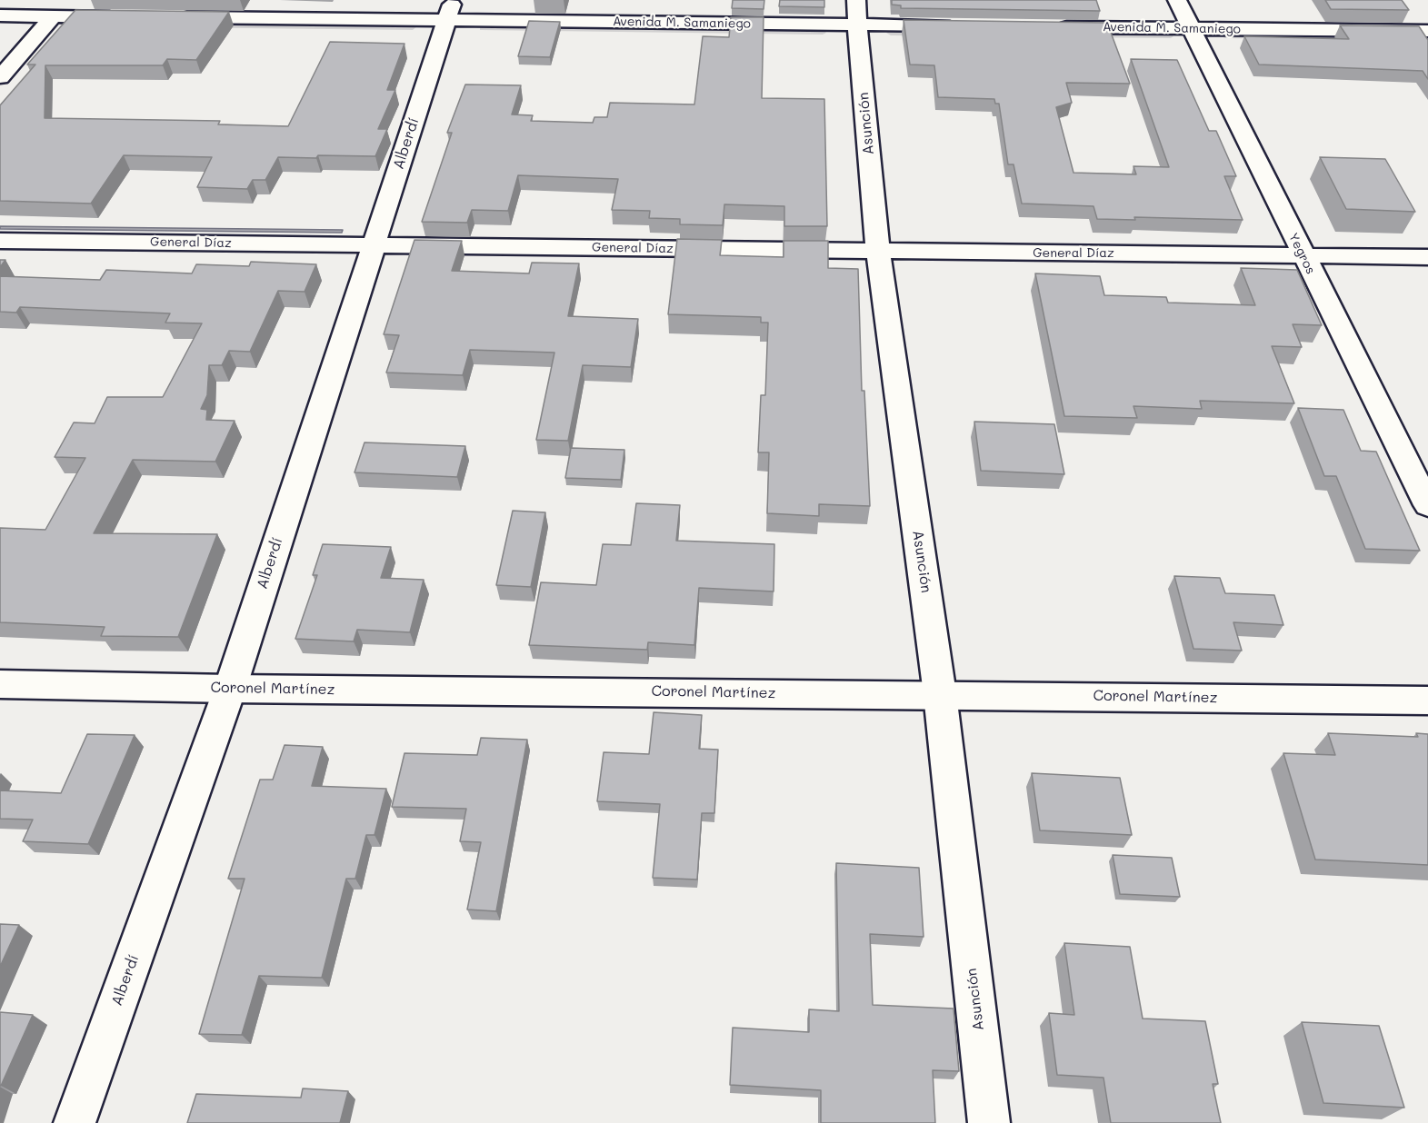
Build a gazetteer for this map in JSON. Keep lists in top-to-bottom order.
{
  "streets": {
    "street": [
      "Avenida M. Samaniego",
      "Asunción",
      "Alberdí",
      "General Díaz",
      "Yegros",
      "Coronel Martínez"
    ]
  },
  "crossings": [
    ["Avenida M. Samaniego", "Asunción"],
    ["Avenida M. Samaniego", "Alberdí"],
    ["Avenida M. Samaniego", "Yegros"],
    ["Asunción", "General Díaz"],
    ["Asunción", "Coronel Martínez"],
    ["Alberdí", "General Díaz"],
    ["Alberdí", "Coronel Martínez"],
    ["General Díaz", "Yegros"]
  ]
}
